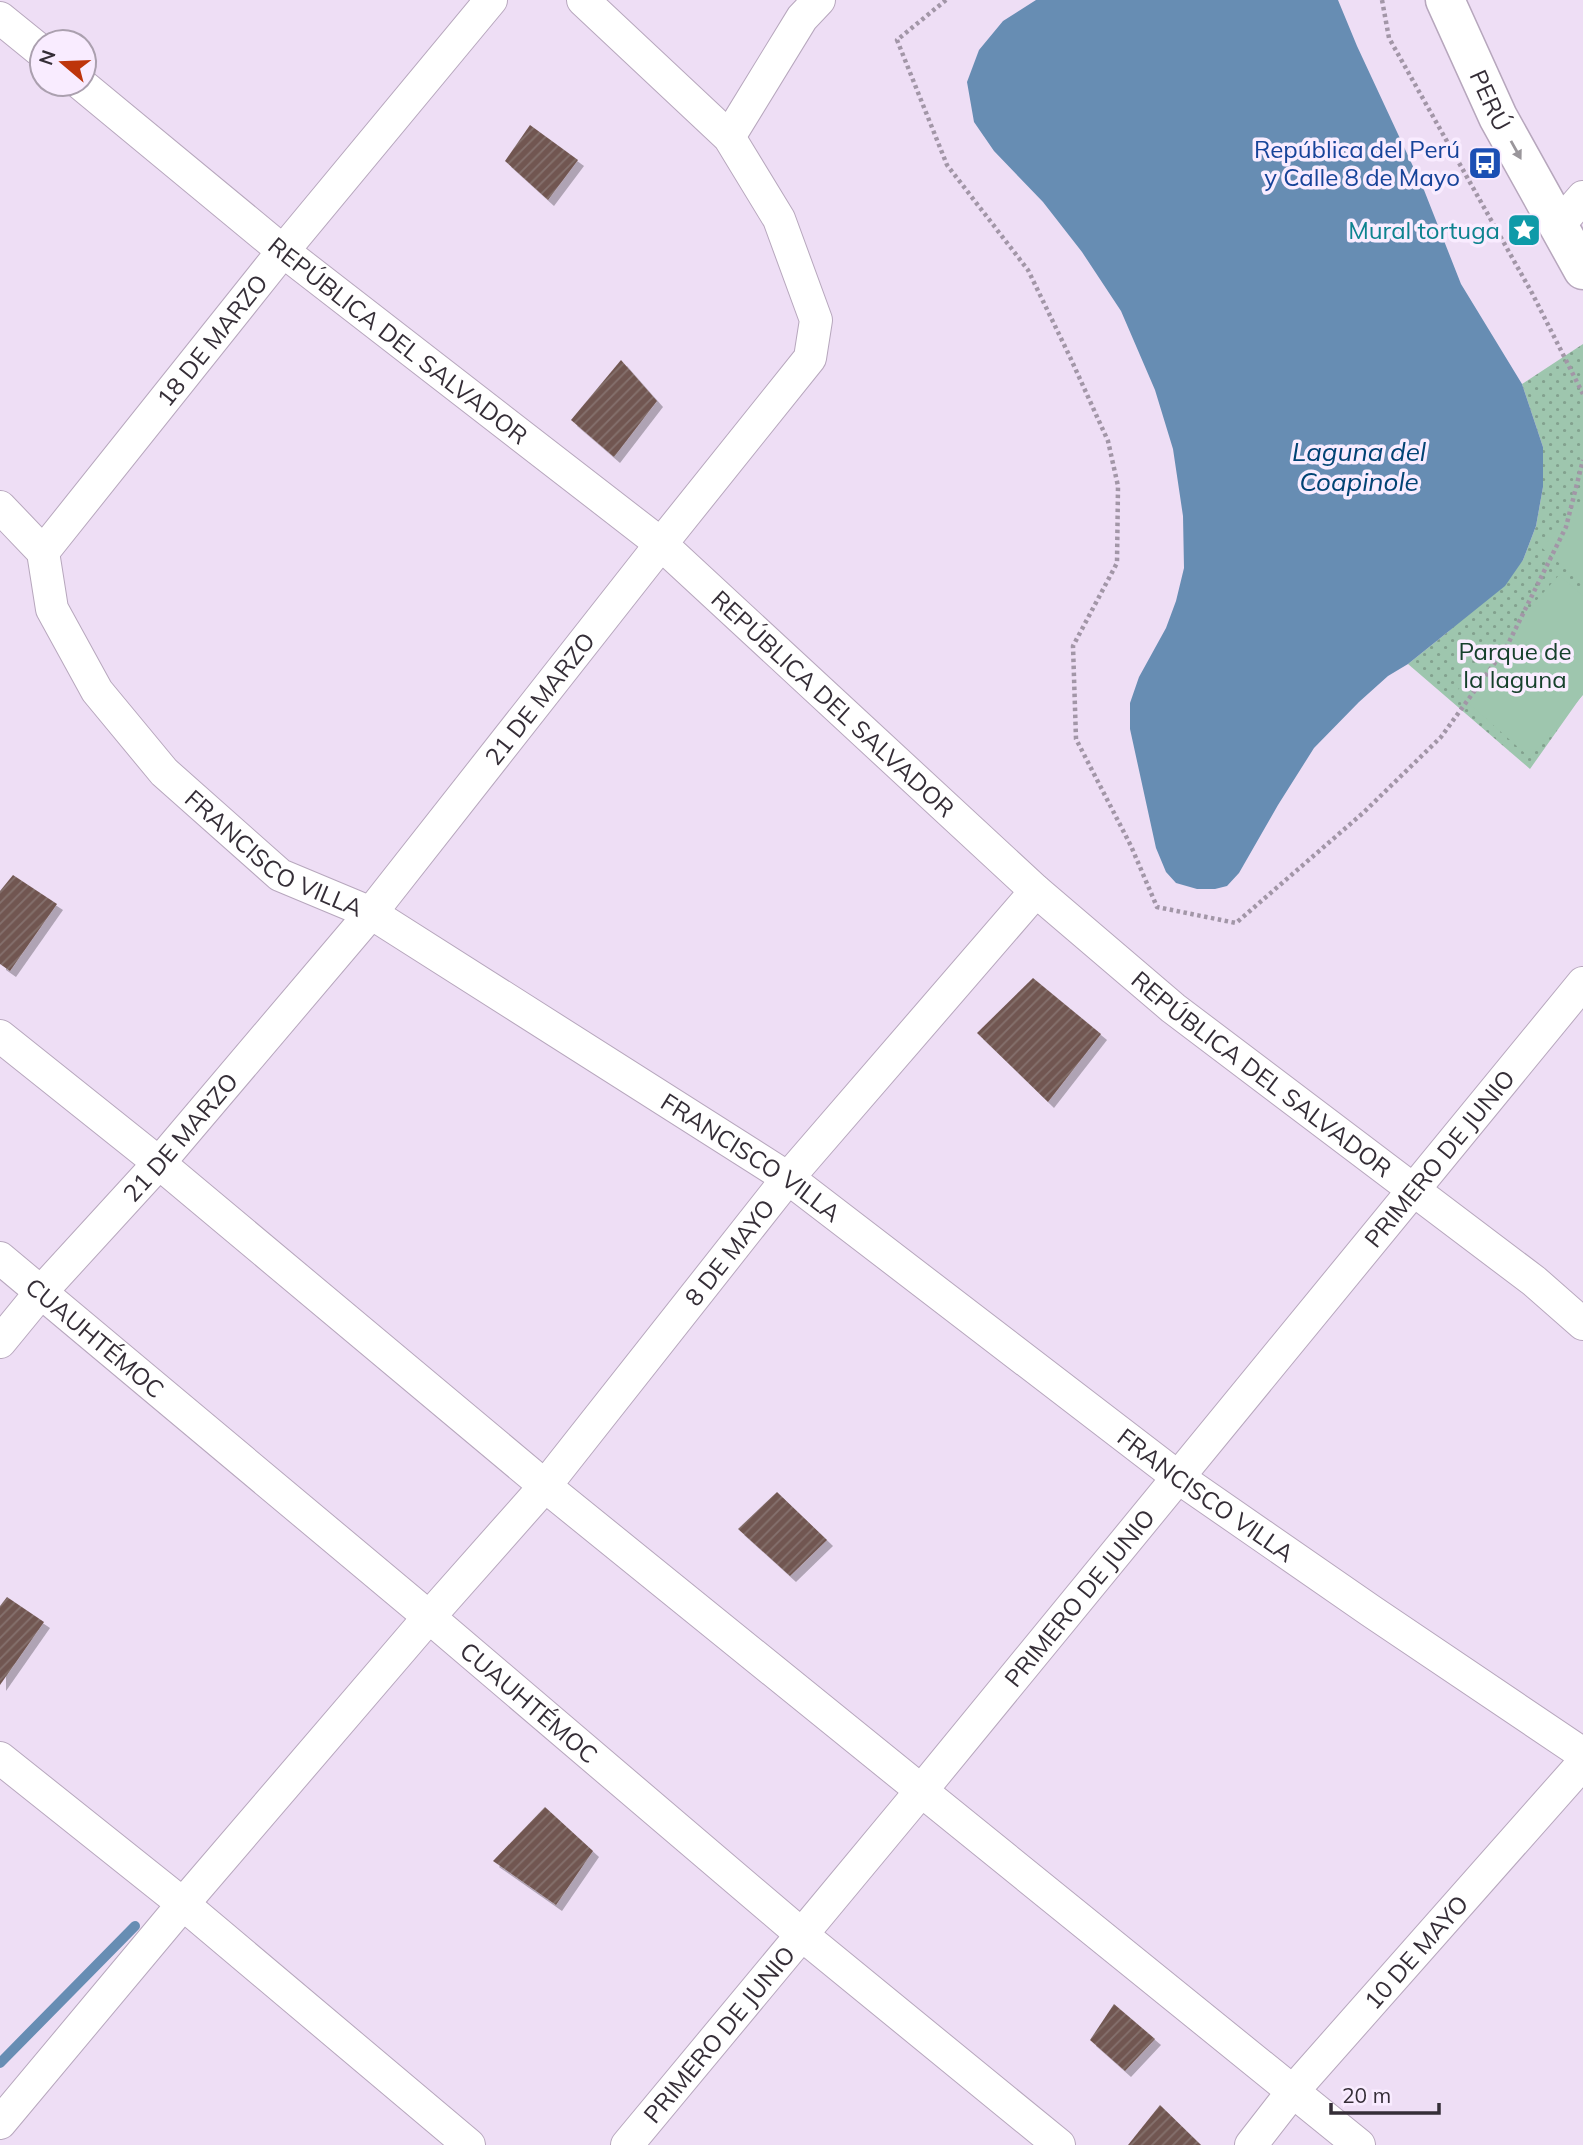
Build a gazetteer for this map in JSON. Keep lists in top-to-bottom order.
{
  "streets": {
    "street": [
      "PERÚ",
      "18 DE MARZO",
      "REPÚBLICA DEL SALVADOR",
      "21 DE MARZO",
      "FRANCISCO VILLA",
      "PRIMERO DE JUNIO",
      "8 DE MAYO",
      "CUAUHTÉMOC",
      "10 DE MAYO"
    ]
  },
  "crossings": [
    ["18 DE MARZO", "REPÚBLICA DEL SALVADOR"],
    ["18 DE MARZO", "FRANCISCO VILLA"],
    ["REPÚBLICA DEL SALVADOR", "21 DE MARZO"],
    ["REPÚBLICA DEL SALVADOR", "PRIMERO DE JUNIO"],
    ["REPÚBLICA DEL SALVADOR", "8 DE MAYO"],
    ["21 DE MARZO", "FRANCISCO VILLA"],
    ["21 DE MARZO", "CUAUHTÉMOC"],
    ["FRANCISCO VILLA", "PRIMERO DE JUNIO"],
    ["FRANCISCO VILLA", "8 DE MAYO"],
    ["PRIMERO DE JUNIO", "CUAUHTÉMOC"],
    ["8 DE MAYO", "CUAUHTÉMOC"]
  ],
  "one_way": ["PERÚ"],
  "water": ["Laguna del Coapinole"],
  "parks": ["Parque de la laguna"],
  "places": {
    "bus stop": ["República del Perú y Calle 8 de Mayo"],
    "place": ["Mural tortuga"]
  },
  "scale_bar": "20 m",
  "north": "left"
}
